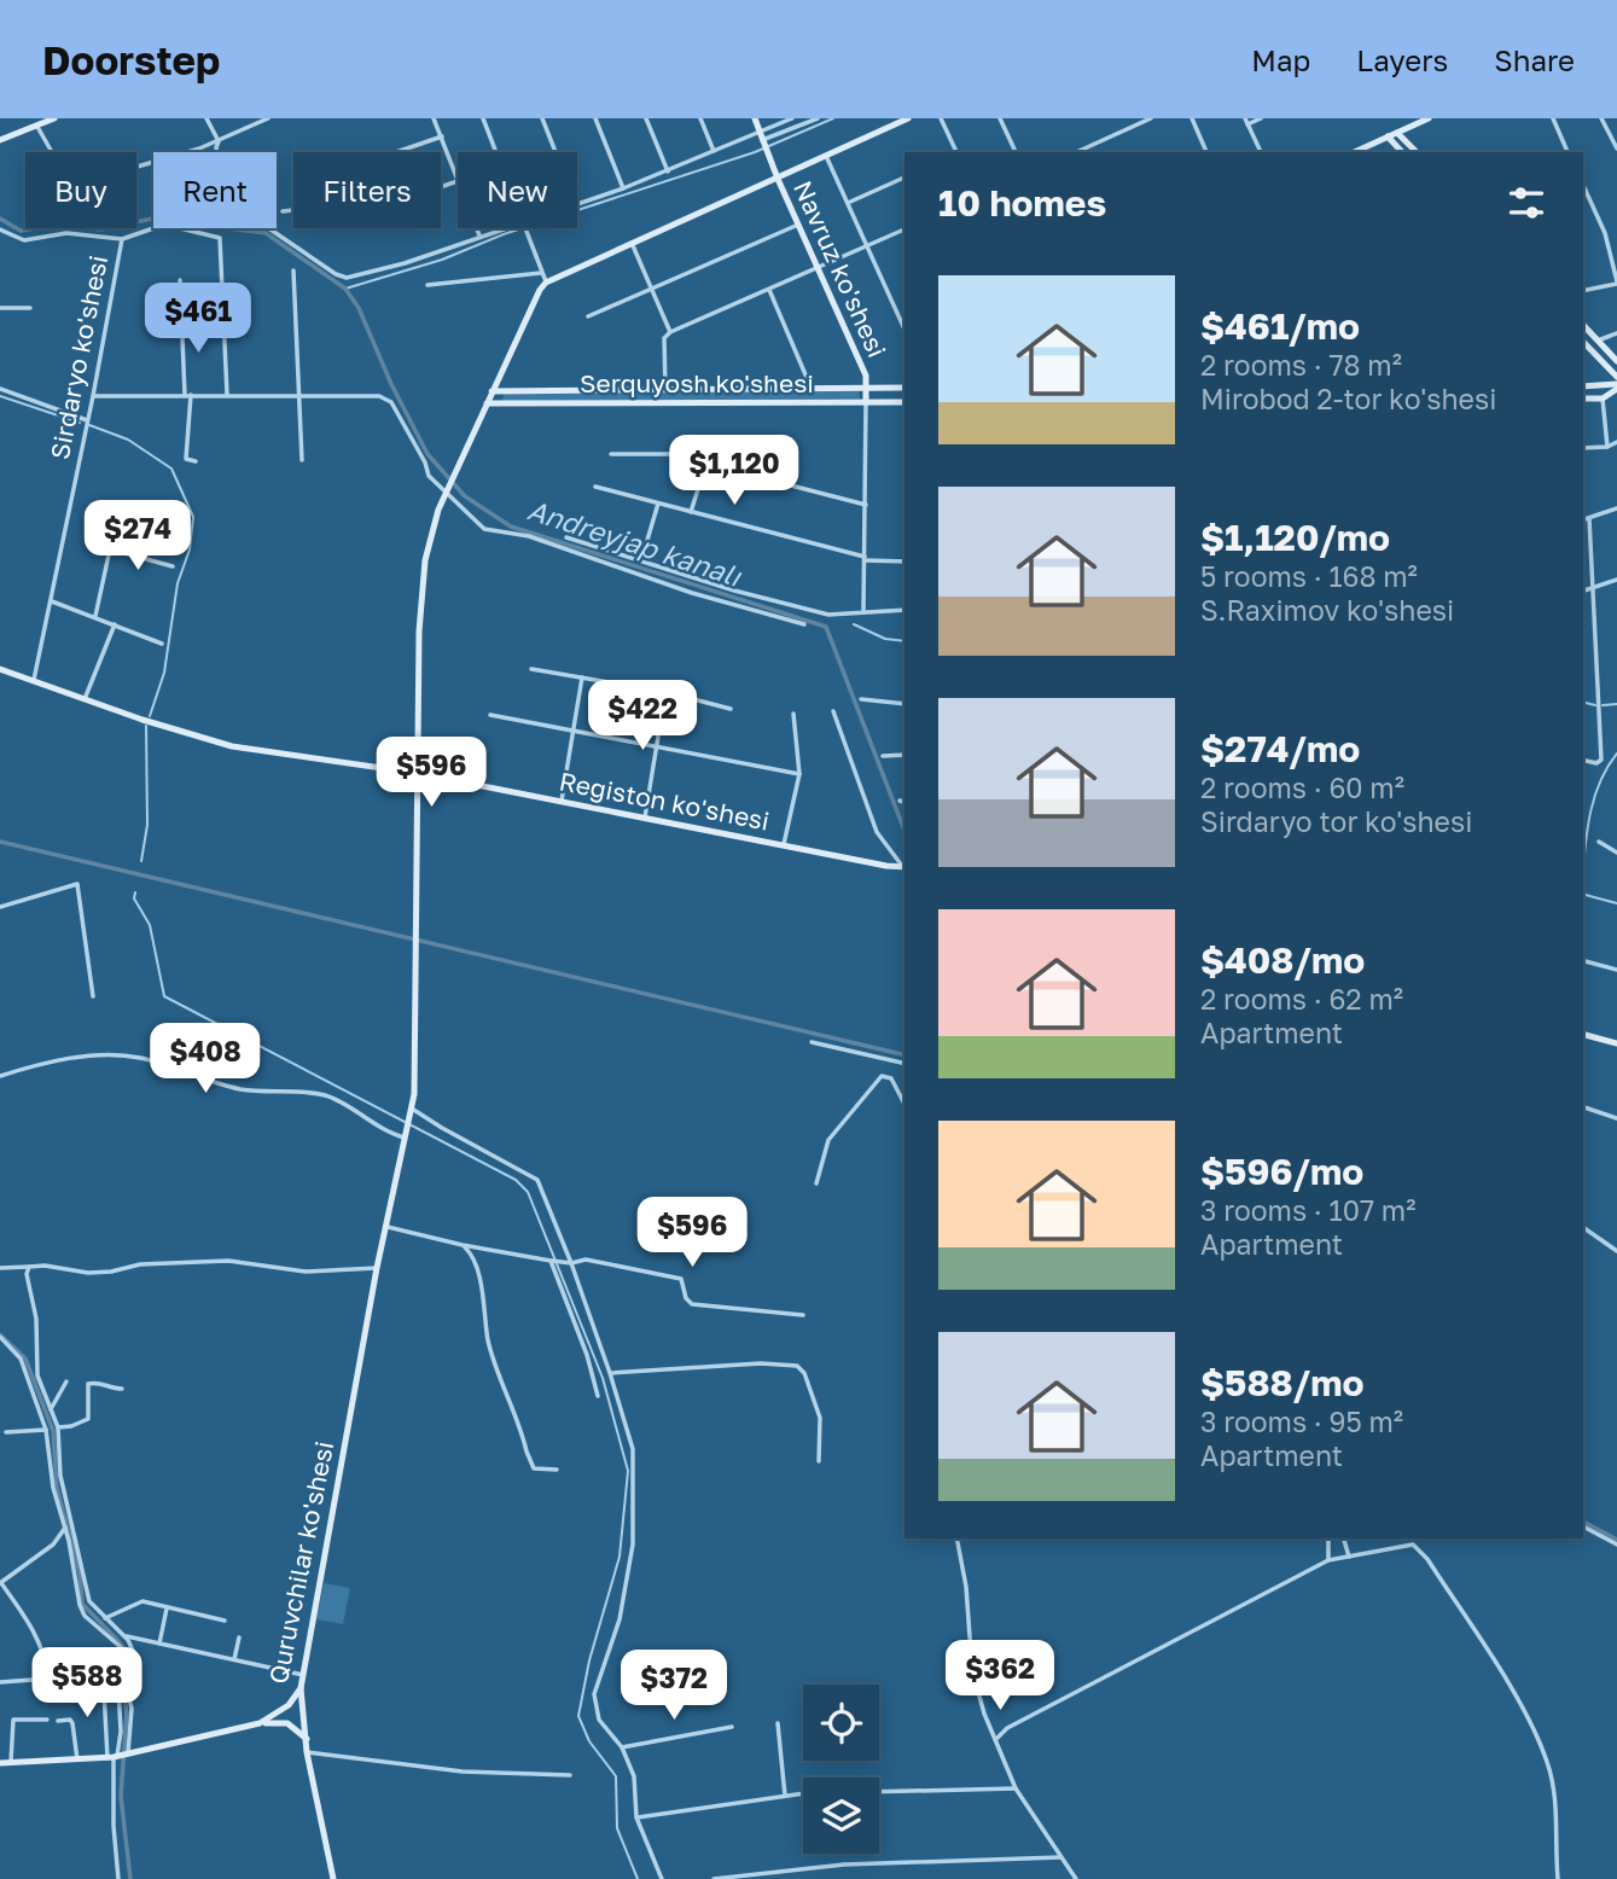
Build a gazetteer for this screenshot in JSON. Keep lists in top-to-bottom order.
{
  "streets": {
    "street": [
      "Navruz ko'shesi",
      "Sirdaryo ko'shesi",
      "Serquyosh ko'shesi",
      "Registon ko'shesi",
      "Quruvchilar ko'shesi"
    ]
  },
  "crossings": [
    ["Navruz ko'shesi", "Serquyosh ko'shesi"],
    ["Sirdaryo ko'shesi", "Registon ko'shesi"],
    ["Serquyosh ko'shesi", "Quruvchilar ko'shesi"],
    ["Registon ko'shesi", "Quruvchilar ko'shesi"]
  ],
  "water": ["Andreyjap kanalı"],
  "page": {
    "header": "Doorstep",
    "nav": ["Map", "Layers", "Share"],
    "chip": [
      "Buy",
      "Rent",
      "Filters",
      "New"
    ],
    "heading": "10 homes",
    "list": [
      {
        "name": "$461/mo",
        "note": "2 rooms · 78 m² · Mirobod 2-tor ko'shesi"
      },
      {
        "name": "$1,120/mo",
        "note": "5 rooms · 168 m² · S.Raximov ko'shesi"
      },
      {
        "name": "$274/mo",
        "note": "2 rooms · 60 m² · Sirdaryo tor ko'shesi"
      },
      {
        "name": "$408/mo",
        "note": "2 rooms · 62 m² · Apartment"
      },
      {
        "name": "$596/mo",
        "note": "3 rooms · 107 m² · Apartment"
      },
      {
        "name": "$588/mo",
        "note": "3 rooms · 95 m² · Apartment"
      }
    ],
    "price": [
      "$461",
      "$1,120",
      "$274",
      "$422",
      "$596",
      "$408",
      "$596",
      "$362",
      "$588",
      "$372"
    ]
  }
}
